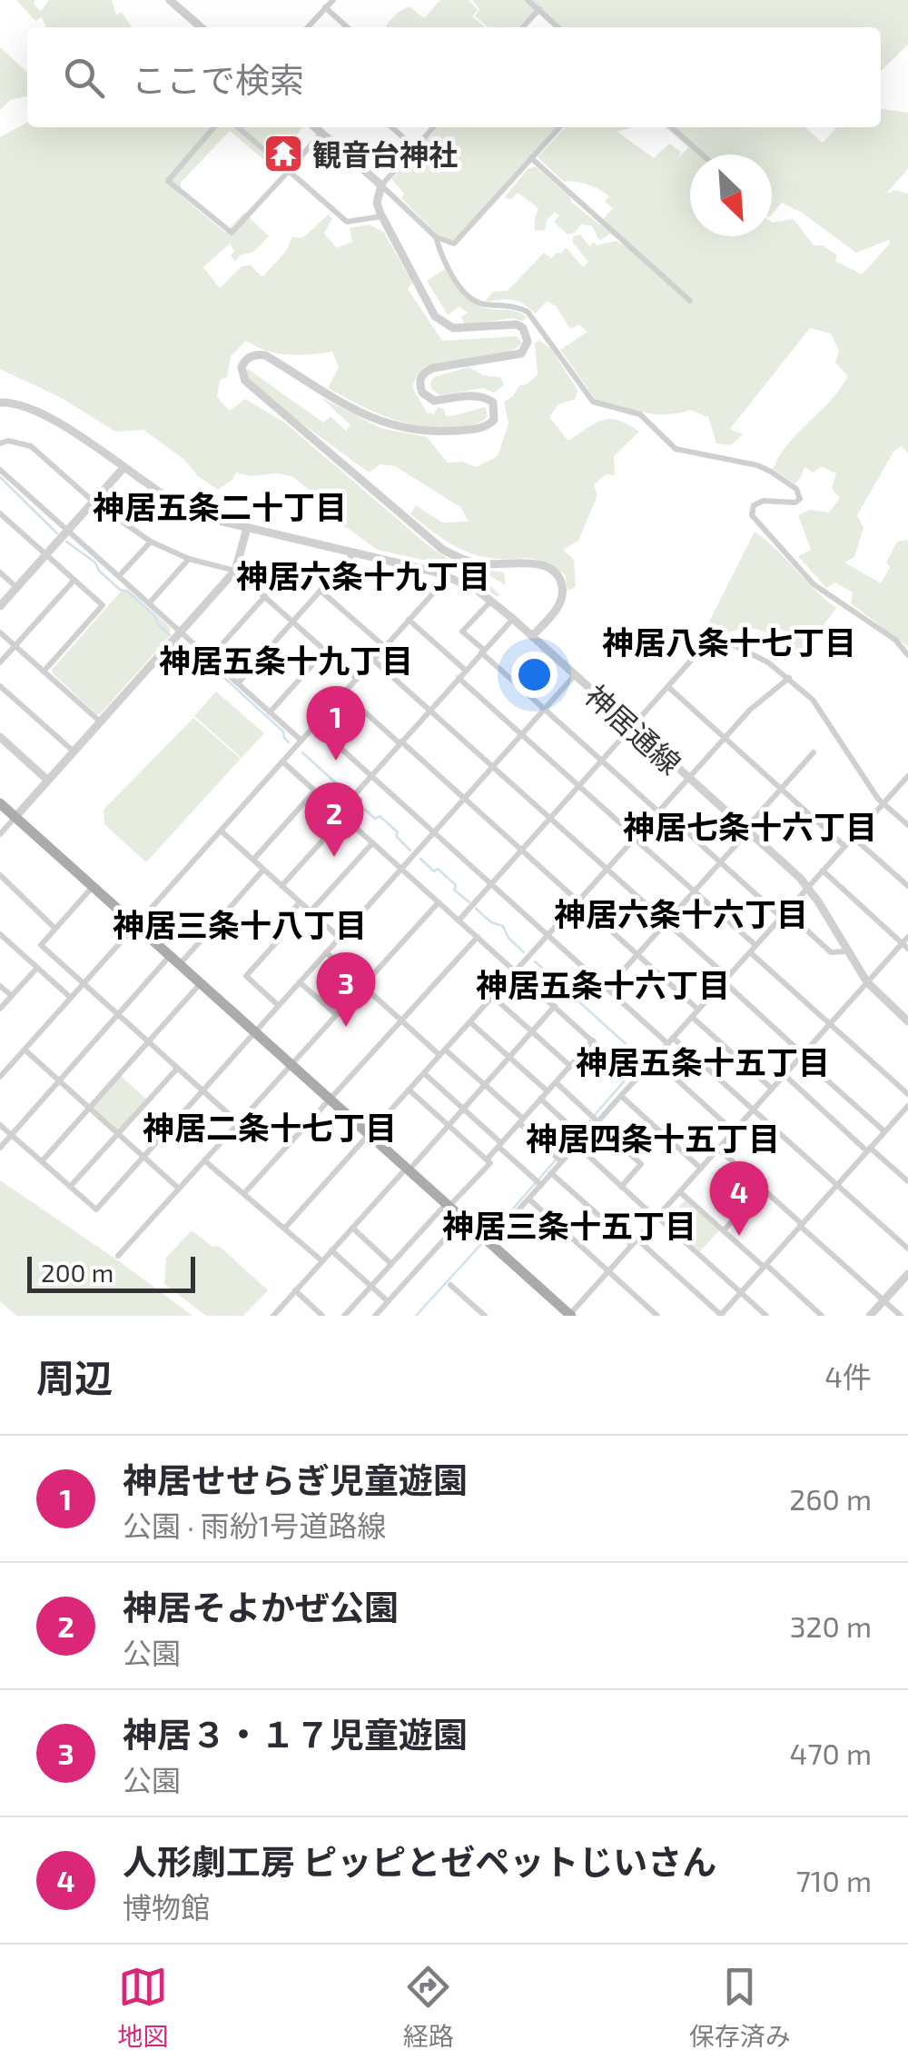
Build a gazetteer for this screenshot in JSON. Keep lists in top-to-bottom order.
{
  "streets": {
    "street": ["神居通線"]
  },
  "districts": [
    "神居五条二十丁目",
    "神居六条十九丁目",
    "神居八条十七丁目",
    "神居五条十九丁目",
    "神居七条十六丁目",
    "神居六条十六丁目",
    "神居三条十八丁目",
    "神居五条十六丁目",
    "神居五条十五丁目",
    "神居二条十七丁目",
    "神居四条十五丁目",
    "神居三条十五丁目"
  ],
  "places": {
    "temple": ["観音台神社"]
  },
  "scale_bar": "200 m",
  "north": "bottom right",
  "page": {
    "search": "ここで検索",
    "pins": [
      "1",
      "2",
      "3",
      "4"
    ],
    "scale": "200 m",
    "heading": ["周辺", "4件"],
    "list": [
      {
        "mark": "1",
        "name": "神居せせらぎ児童遊園",
        "note": "公園 · 雨紛1号道路線",
        "value": "260 m"
      },
      {
        "mark": "2",
        "name": "神居そよかぜ公園",
        "note": "公園",
        "value": "320 m"
      },
      {
        "mark": "3",
        "name": "神居３・１７児童遊園",
        "note": "公園",
        "value": "470 m"
      },
      {
        "mark": "4",
        "name": "人形劇工房 ピッピとゼペットじいさん",
        "note": "博物館",
        "value": "710 m"
      }
    ],
    "nav": ["地図", "経路", "保存済み"]
  }
}
